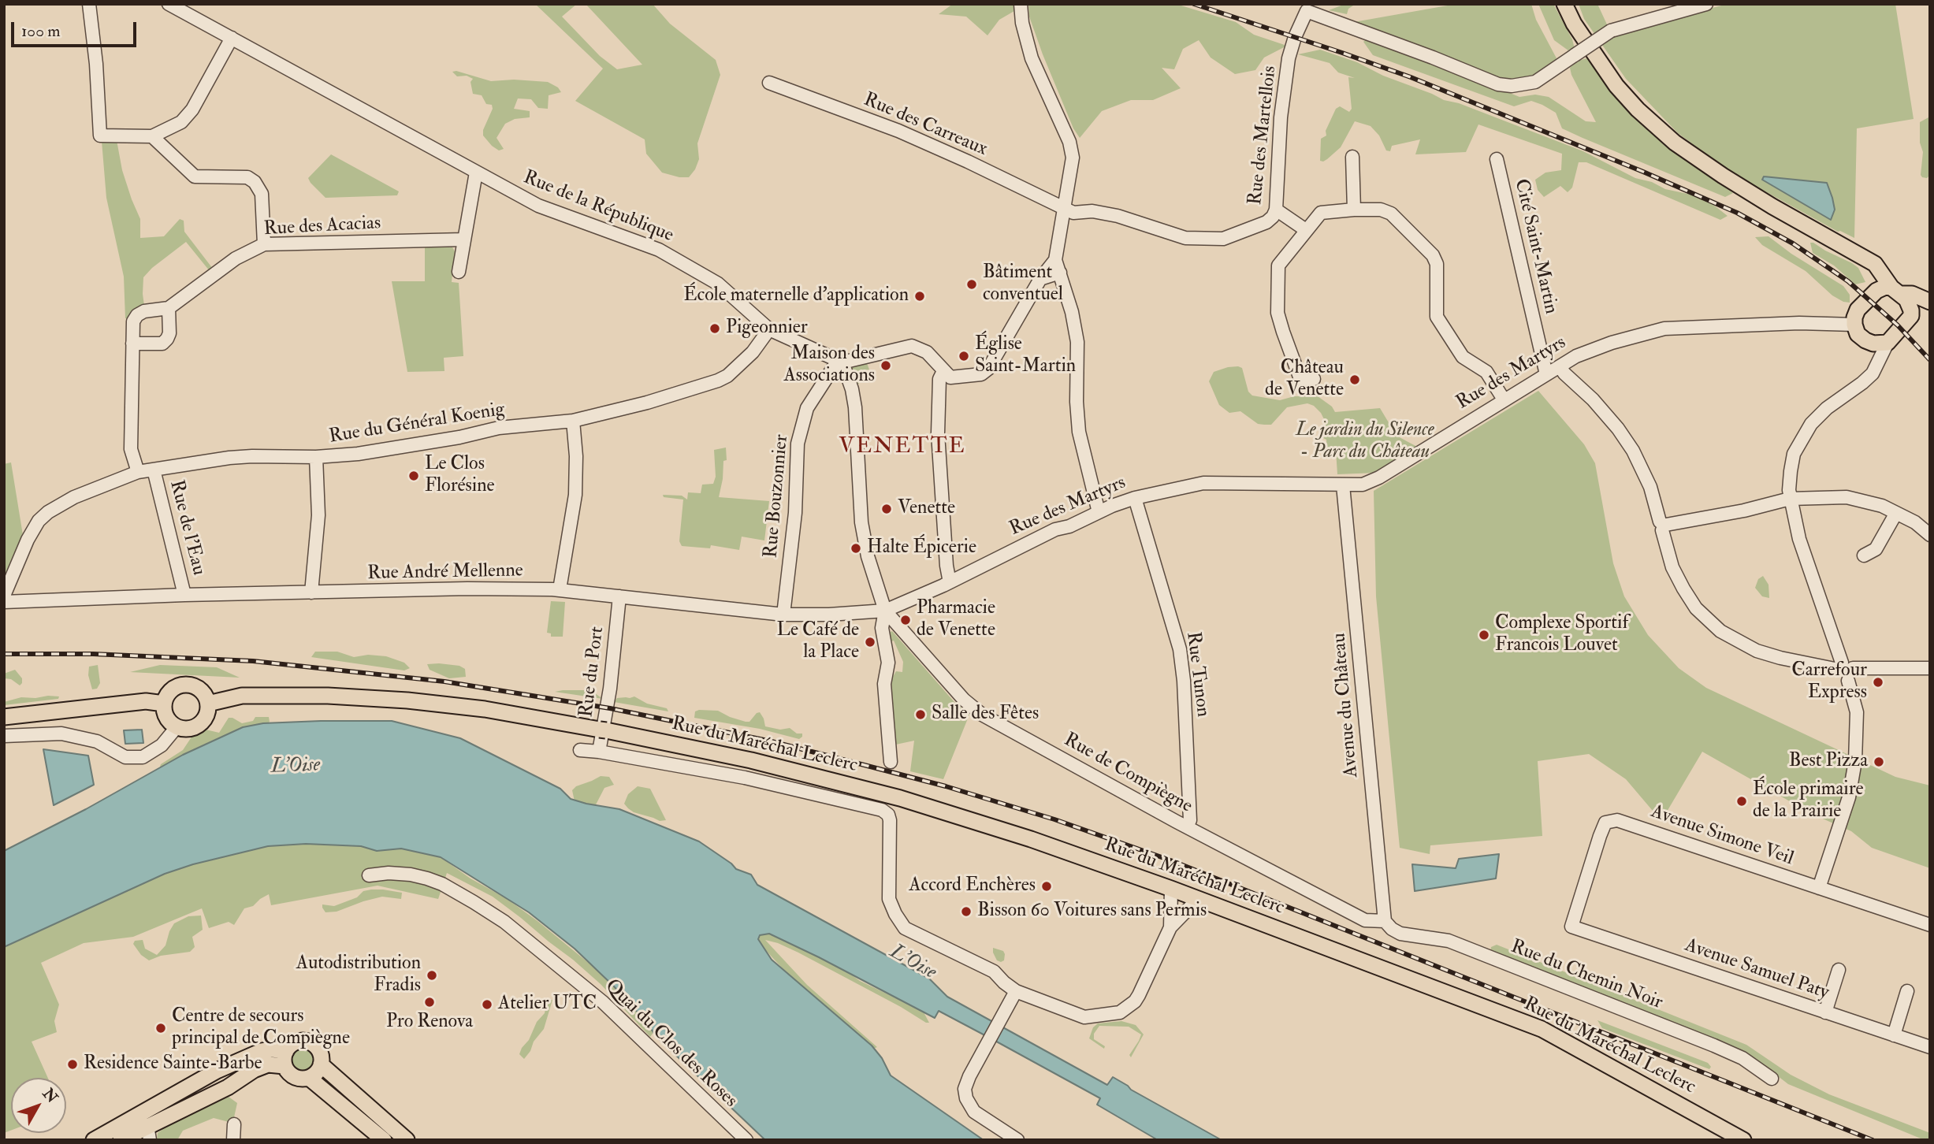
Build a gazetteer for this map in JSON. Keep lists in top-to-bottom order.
{
  "streets": {
    "main road": ["Rue du Maréchal Leclerc"],
    "street": [
      "Rue des Carreaux",
      "Rue des Martellois",
      "Rue de la République",
      "Rue des Acacias",
      "Cité Saint-Martin",
      "Rue des Martyrs",
      "Rue du Général Koenig",
      "Rue Bouzonnier",
      "Rue de l'Eau",
      "Rue André Mellenne",
      "Rue du Port",
      "Rue Tunon",
      "Avenue du Château",
      "Rue de Compiègne",
      "Avenue Simone Veil",
      "Avenue Samuel Paty",
      "Rue du Chemin Noir",
      "Quai du Clos des Roses"
    ]
  },
  "crossings": [
    ["Rue des Carreaux", "Rue des Martellois"],
    ["Rue de la République", "Rue du Général Koenig"],
    ["Rue de la République", "Rue Bouzonnier"],
    ["Cité Saint-Martin", "Rue des Martyrs"],
    ["Rue des Martyrs", "Rue André Mellenne"],
    ["Rue des Martyrs", "Rue Tunon"],
    ["Rue des Martyrs", "Avenue du Château"],
    ["Rue des Martyrs", "Rue de Compiègne"],
    ["Rue du Général Koenig", "Rue de l'Eau"],
    ["Rue Bouzonnier", "Rue André Mellenne"],
    ["Rue de l'Eau", "Rue André Mellenne"],
    ["Rue André Mellenne", "Rue du Port"],
    ["Rue André Mellenne", "Rue de Compiègne"],
    ["Rue Tunon", "Rue de Compiègne"],
    ["Avenue du Château", "Rue de Compiègne"],
    ["Avenue du Château", "Rue du Chemin Noir"],
    ["Rue de Compiègne", "Rue du Chemin Noir"],
    ["Avenue Simone Veil", "Avenue Samuel Paty"]
  ],
  "districts": ["VENETTE"],
  "water": ["L'Oise"],
  "parks": ["Le jardin du Silence - Parc du Château"],
  "places": [
    "Bâtiment conventuel",
    "École maternelle d'application",
    "Pigeonnier",
    "Église Saint-Martin",
    "Maison des Associations",
    "Château de Venette",
    "Le Clos Florésine",
    "Venette",
    "Halte Épicerie",
    "Pharmacie de Venette",
    "Complexe Sportif Francois Louvet",
    "Le Café de la Place",
    "Carrefour Express",
    "Salle des Fêtes",
    "Best Pizza",
    "École primaire de la Prairie",
    "Accord Enchères",
    "Bisson 60 Voitures sans Permis",
    "Autodistribution Fradis",
    "Pro Renova",
    "Atelier UTC",
    "Centre de secours principal de Compiègne",
    "Residence Sainte-Barbe"
  ],
  "scale_bar": "100 m",
  "north": "top right"
}
